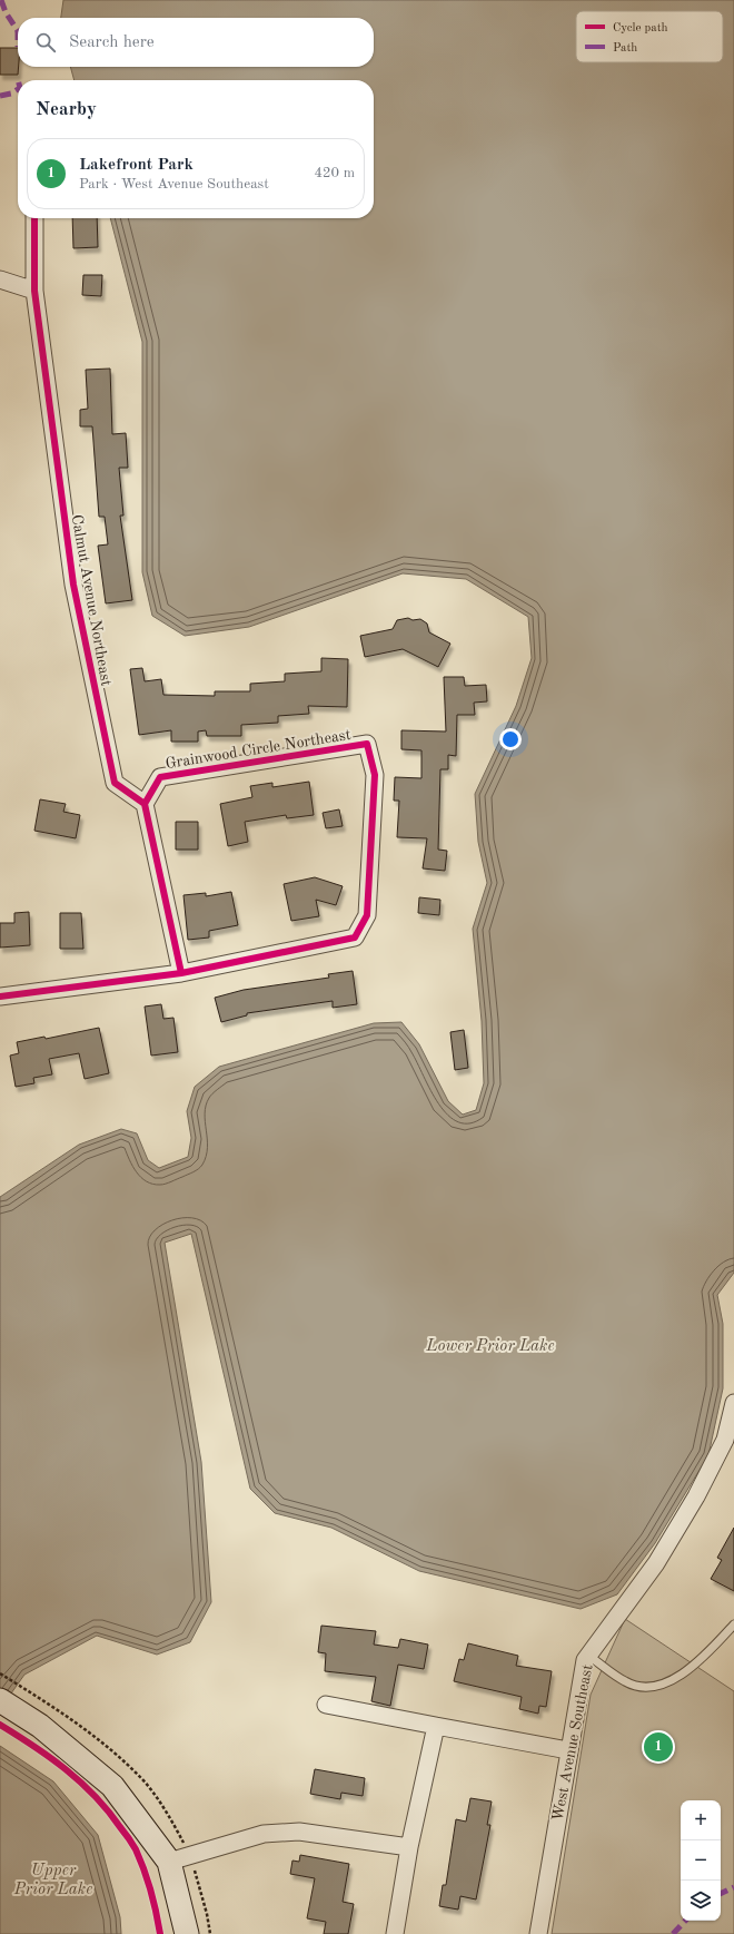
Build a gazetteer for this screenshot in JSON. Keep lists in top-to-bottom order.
{
  "streets": {
    "street": ["Calmut Avenue Northeast", "Grainwood Circle Northeast", "West Avenue Southeast"]
  },
  "crossings": [
    ["Calmut Avenue Northeast", "Grainwood Circle Northeast"]
  ],
  "water": ["Lower Prior Lake", "Upper Prior Lake"],
  "legend": ["Cycle path", "Path"],
  "page": {
    "search": "Search here",
    "heading": "Nearby",
    "list": [
      {
        "mark": "1",
        "name": "Lakefront Park",
        "note": "Park · West Avenue Southeast",
        "value": "420 m"
      }
    ],
    "pins": "1",
    "map_buttons": ["+", "−"]
  }
}
